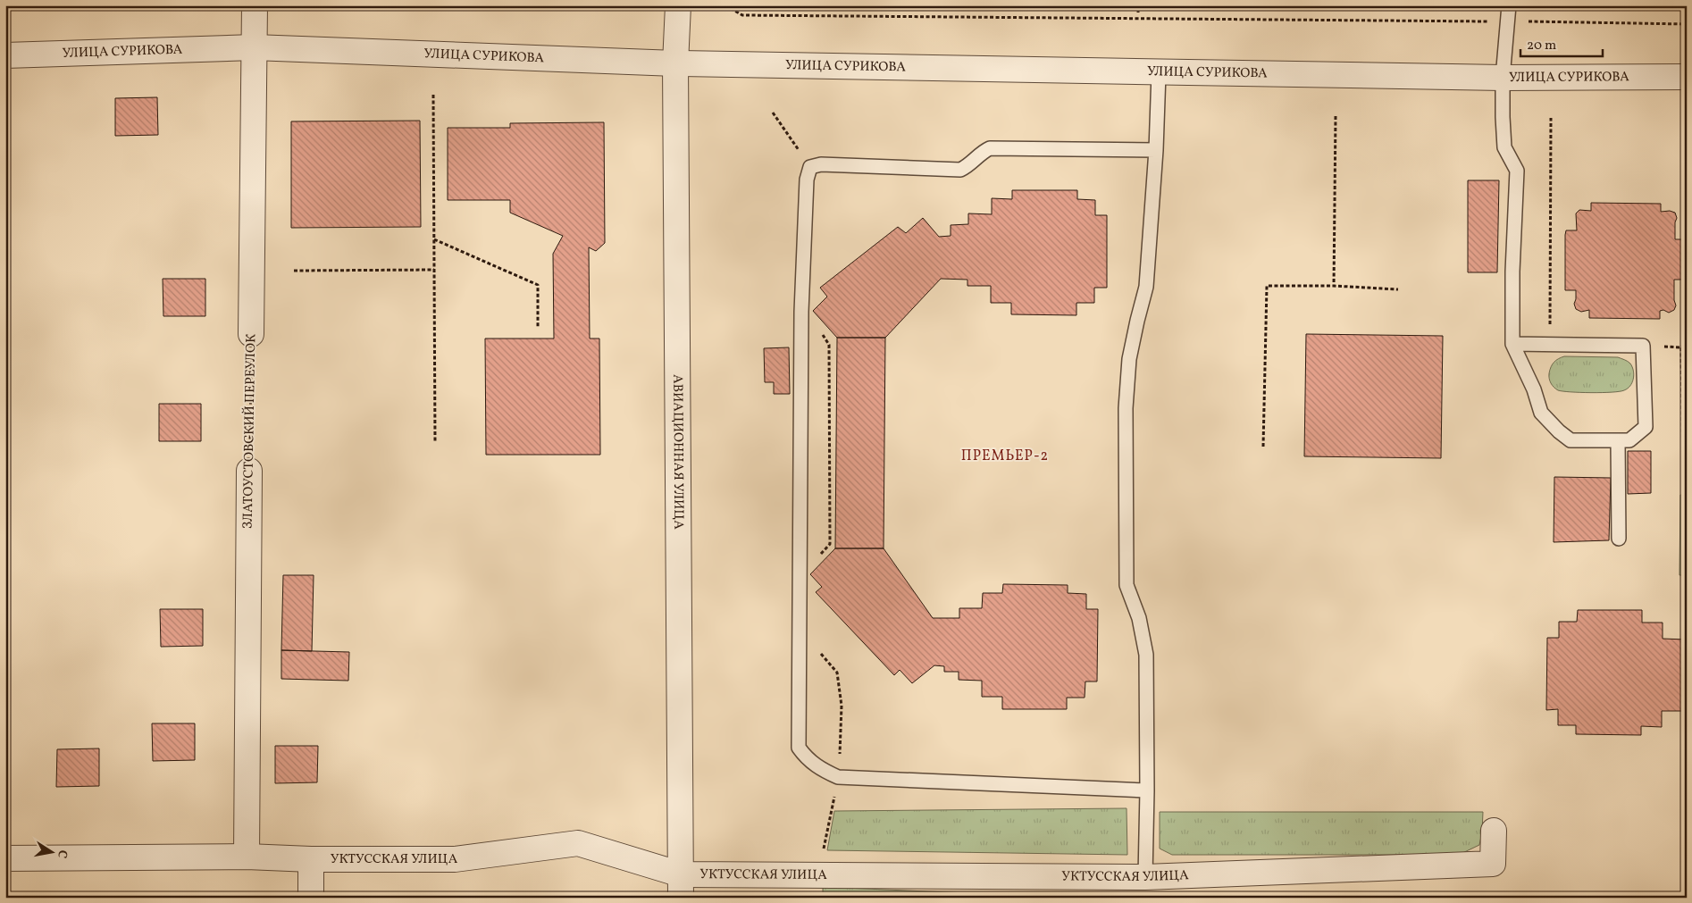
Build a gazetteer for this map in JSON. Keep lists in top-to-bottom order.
{
  "streets": {
    "street": [
      "УЛИЦА СУРИКОВА",
      "ЗЛАТОУСТОВСКИЙ ПЕРЕУЛОК",
      "АВИАЦИОННАЯ УЛИЦА",
      "УКТУССКАЯ УЛИЦА"
    ]
  },
  "crossings": [
    ["УЛИЦА СУРИКОВА", "ЗЛАТОУСТОВСКИЙ ПЕРЕУЛОК"],
    ["УЛИЦА СУРИКОВА", "АВИАЦИОННАЯ УЛИЦА"],
    ["ЗЛАТОУСТОВСКИЙ ПЕРЕУЛОК", "УКТУССКАЯ УЛИЦА"],
    ["АВИАЦИОННАЯ УЛИЦА", "УКТУССКАЯ УЛИЦА"]
  ],
  "districts": ["ПРЕМЬЕР-2"],
  "scale_bar": "20 m",
  "north": "right"
}
